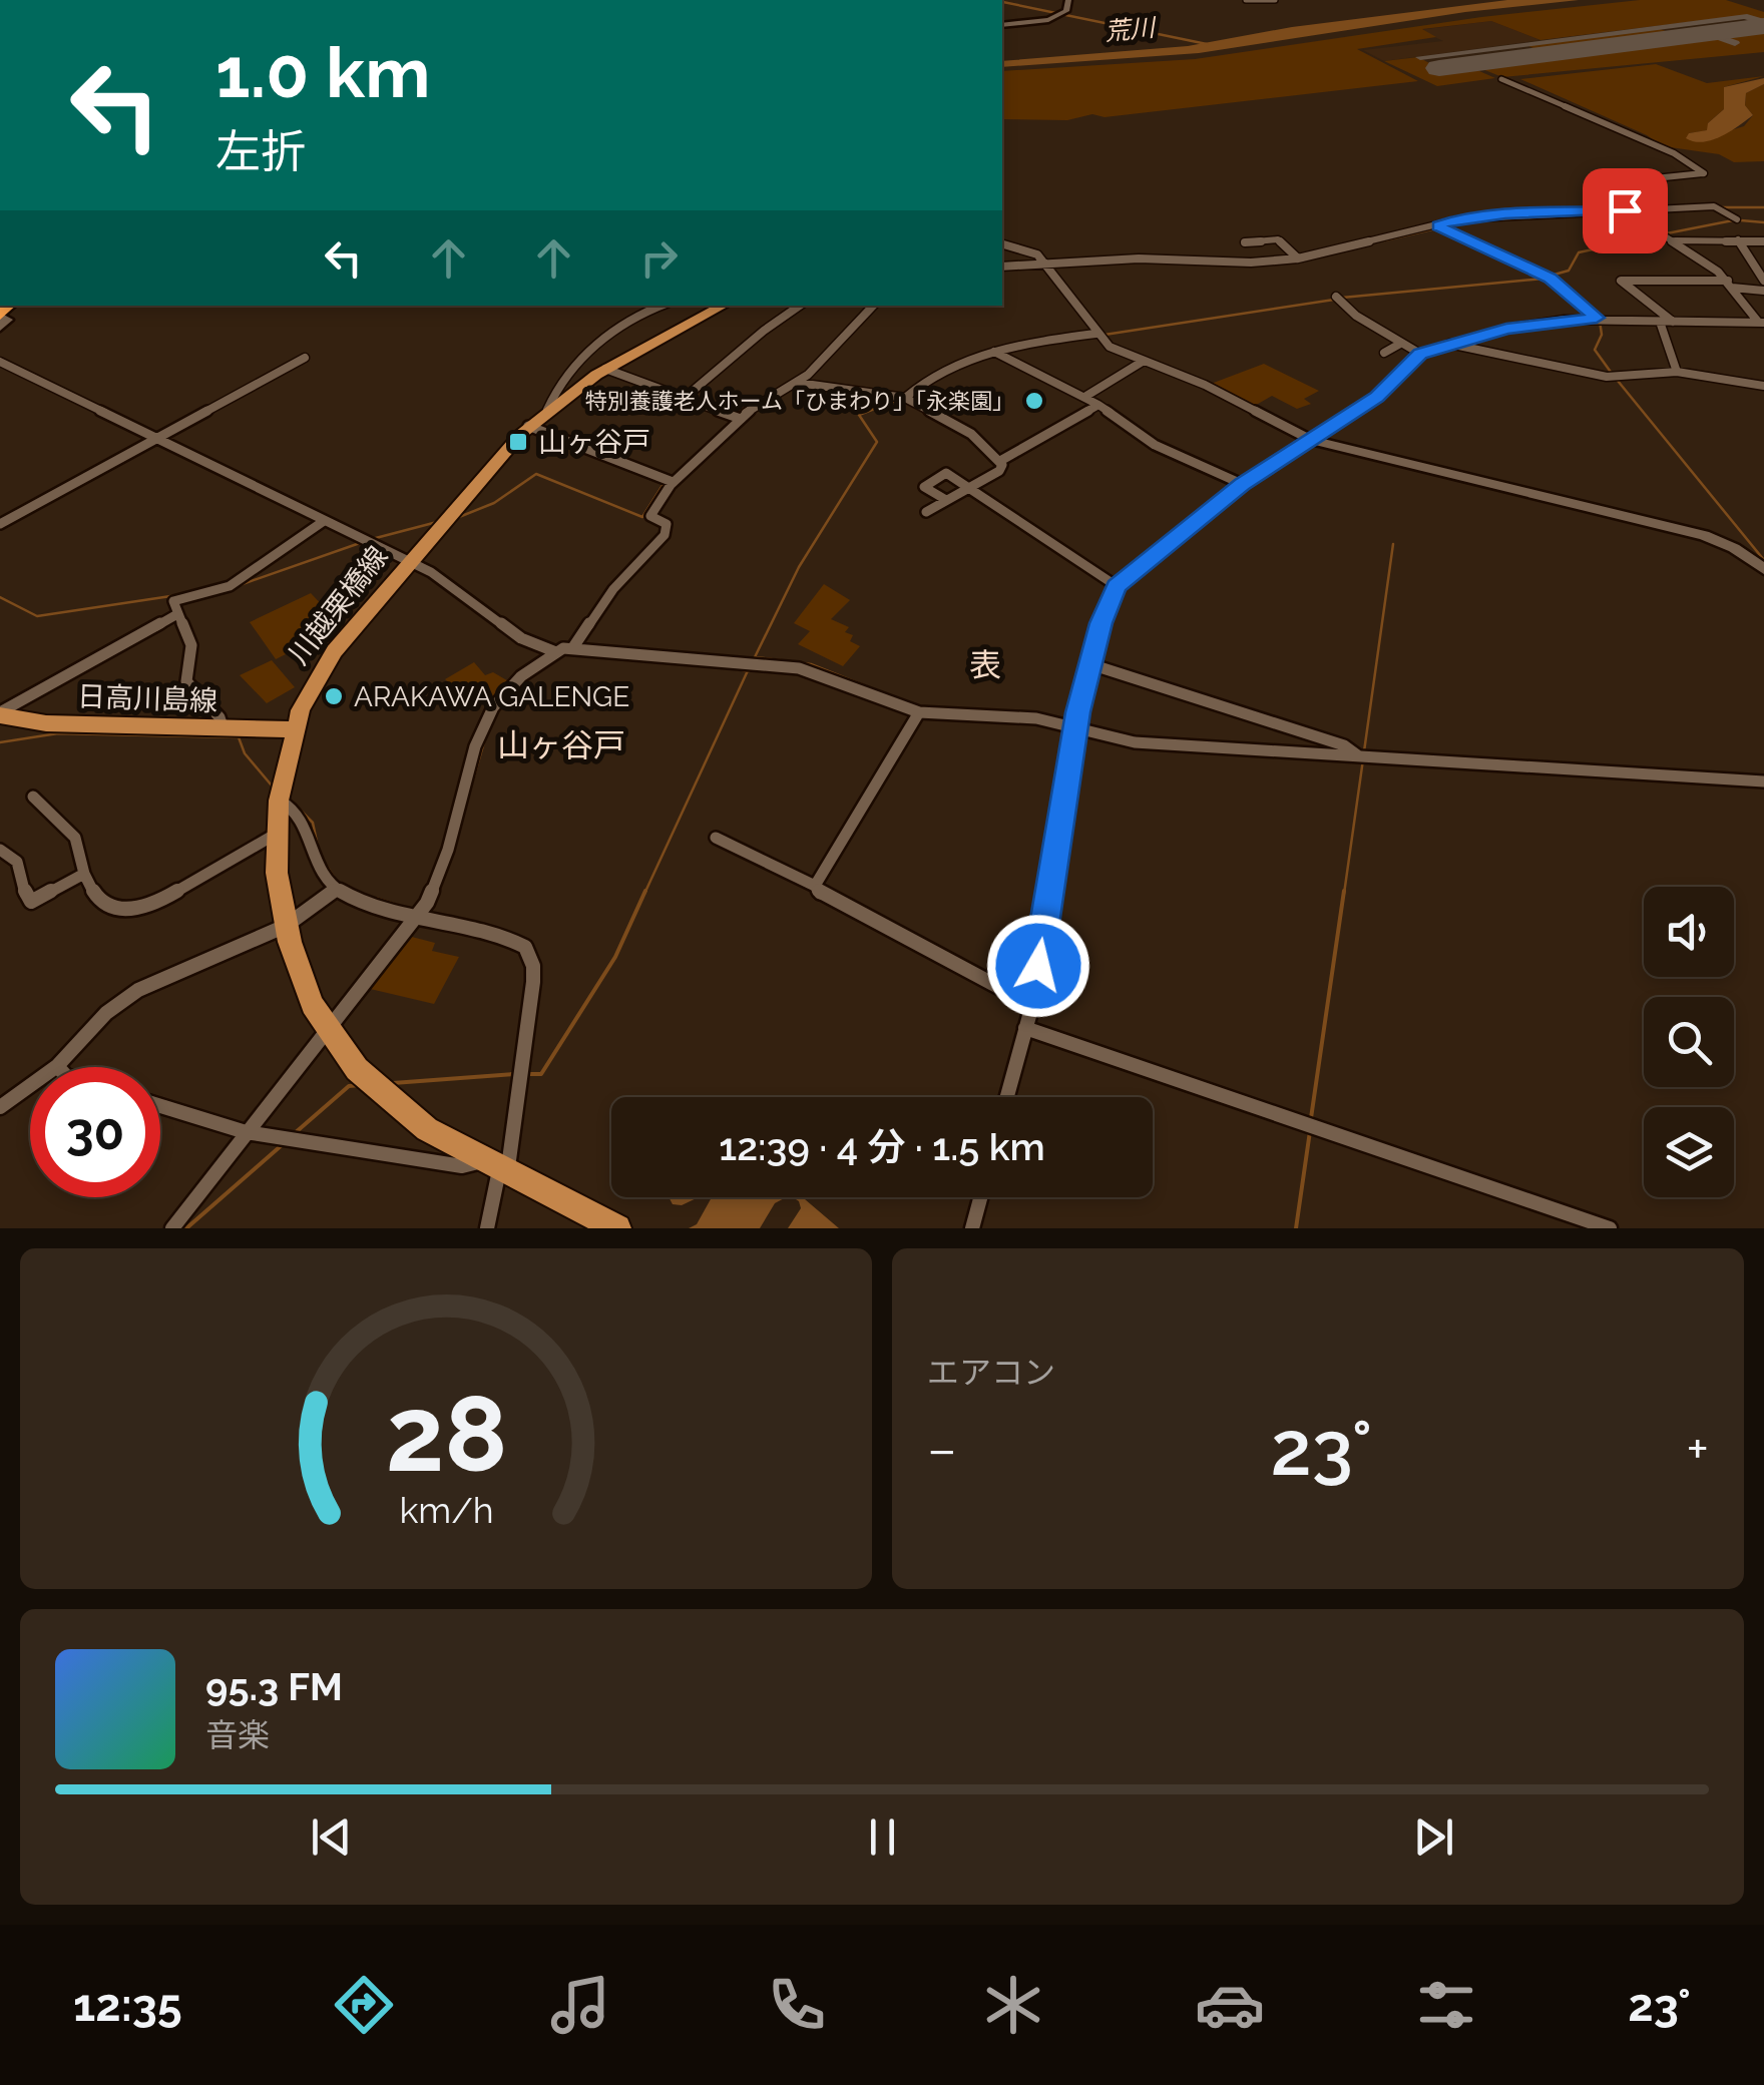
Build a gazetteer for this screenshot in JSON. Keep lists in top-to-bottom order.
{
  "streets": {
    "main road": ["川越栗橋線", "日高川島線"]
  },
  "crossings": [
    ["川越栗橋線", "日高川島線"]
  ],
  "districts": ["表", "山ヶ谷戸"],
  "water": ["荒川"],
  "places": {
    "other": ["特別養護老人ホーム「ひまわり」「永楽園」", "ARAKAWA GALENGE"],
    "transit": ["山ヶ谷戸"]
  },
  "page": {
    "turn": ["1.0 km", "左折"],
    "limit": "30",
    "trip": "12:39 · 4 分 · 1.5 km",
    "tile": "エアコン",
    "heat": ["−", "23°", "+"],
    "song": ["95.3 FM", "音楽"],
    "tabs": ["12:35", "23°"],
    "gauge": ["28", "km/h"]
  }
}
